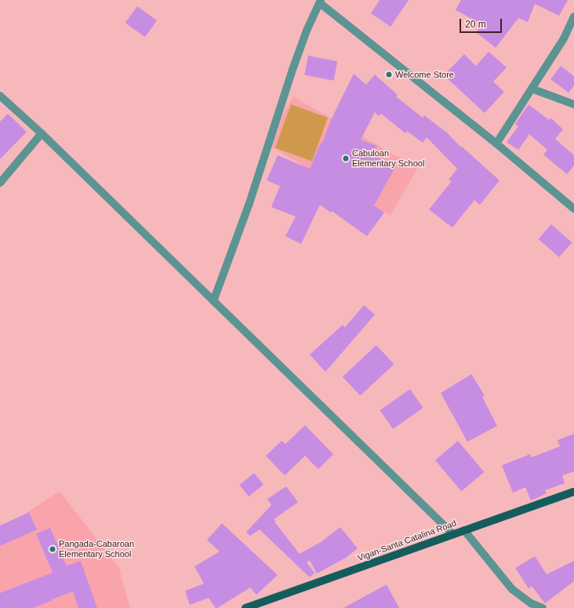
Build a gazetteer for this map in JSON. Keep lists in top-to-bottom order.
{
  "streets": {
    "main road": ["Vigan-Santa Catalina Road"]
  },
  "places": ["Welcome Store", "Cabuloan Elementary School", "Pangada-Cabaroan Elementary School"],
  "scale_bar": "20 m"
}
